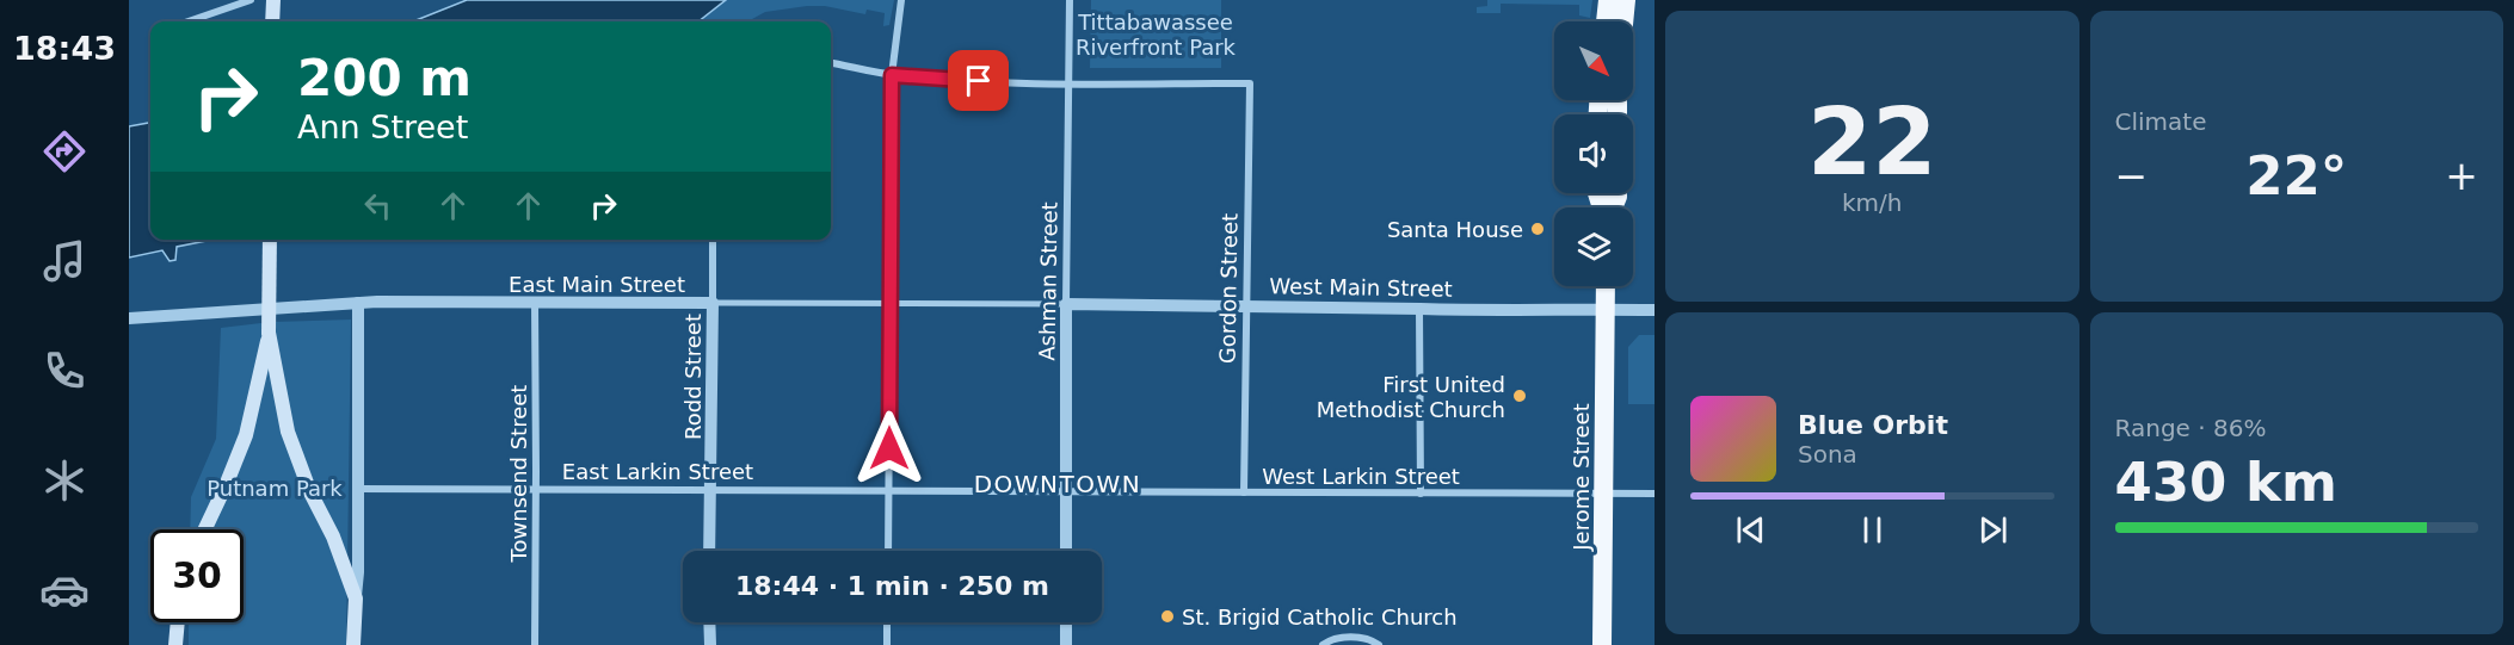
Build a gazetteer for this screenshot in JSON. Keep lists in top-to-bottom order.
{
  "streets": {
    "highway": ["Jerome Street"],
    "street": [
      "Ashman Street",
      "East Main Street",
      "West Main Street",
      "Gordon Street",
      "Rodd Street",
      "East Larkin Street",
      "Townsend Street",
      "West Larkin Street"
    ]
  },
  "crossings": [
    ["Ashman Street", "East Main Street"],
    ["Ashman Street", "West Main Street"],
    ["Ashman Street", "Gordon Street"],
    ["Ashman Street", "East Larkin Street"],
    ["Ashman Street", "West Larkin Street"],
    ["East Main Street", "West Main Street"],
    ["East Main Street", "Rodd Street"],
    ["East Main Street", "Townsend Street"],
    ["West Main Street", "Gordon Street"],
    ["West Main Street", "Jerome Street"],
    ["Gordon Street", "West Larkin Street"],
    ["Rodd Street", "East Larkin Street"],
    ["East Larkin Street", "Townsend Street"],
    ["East Larkin Street", "West Larkin Street"],
    ["West Larkin Street", "Jerome Street"]
  ],
  "districts": ["DOWNTOWN"],
  "parks": ["Tittabawassee Riverfront Park", "Putnam Park"],
  "places": ["Santa House", "First United Methodist Church", "St. Brigid Catholic Church"],
  "north": "bottom right",
  "page": {
    "tabs": "18:43",
    "tile": [
      ["22", "km/h"],
      "Climate",
      ["Range · 86%", "430 km"]
    ],
    "turn": ["200 m", "Ann Street"],
    "heat": ["−", "22°", "+"],
    "song": ["Blue Orbit", "Sona"],
    "limit": "30",
    "trip": "18:44 · 1 min · 250 m"
  }
}
